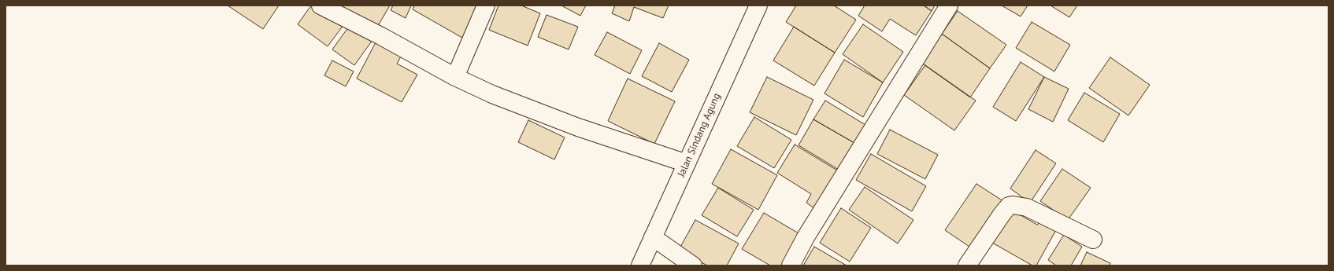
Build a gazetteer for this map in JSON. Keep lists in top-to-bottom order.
{
  "streets": {
    "street": ["Jalan Sindang Agung"]
  }
}
